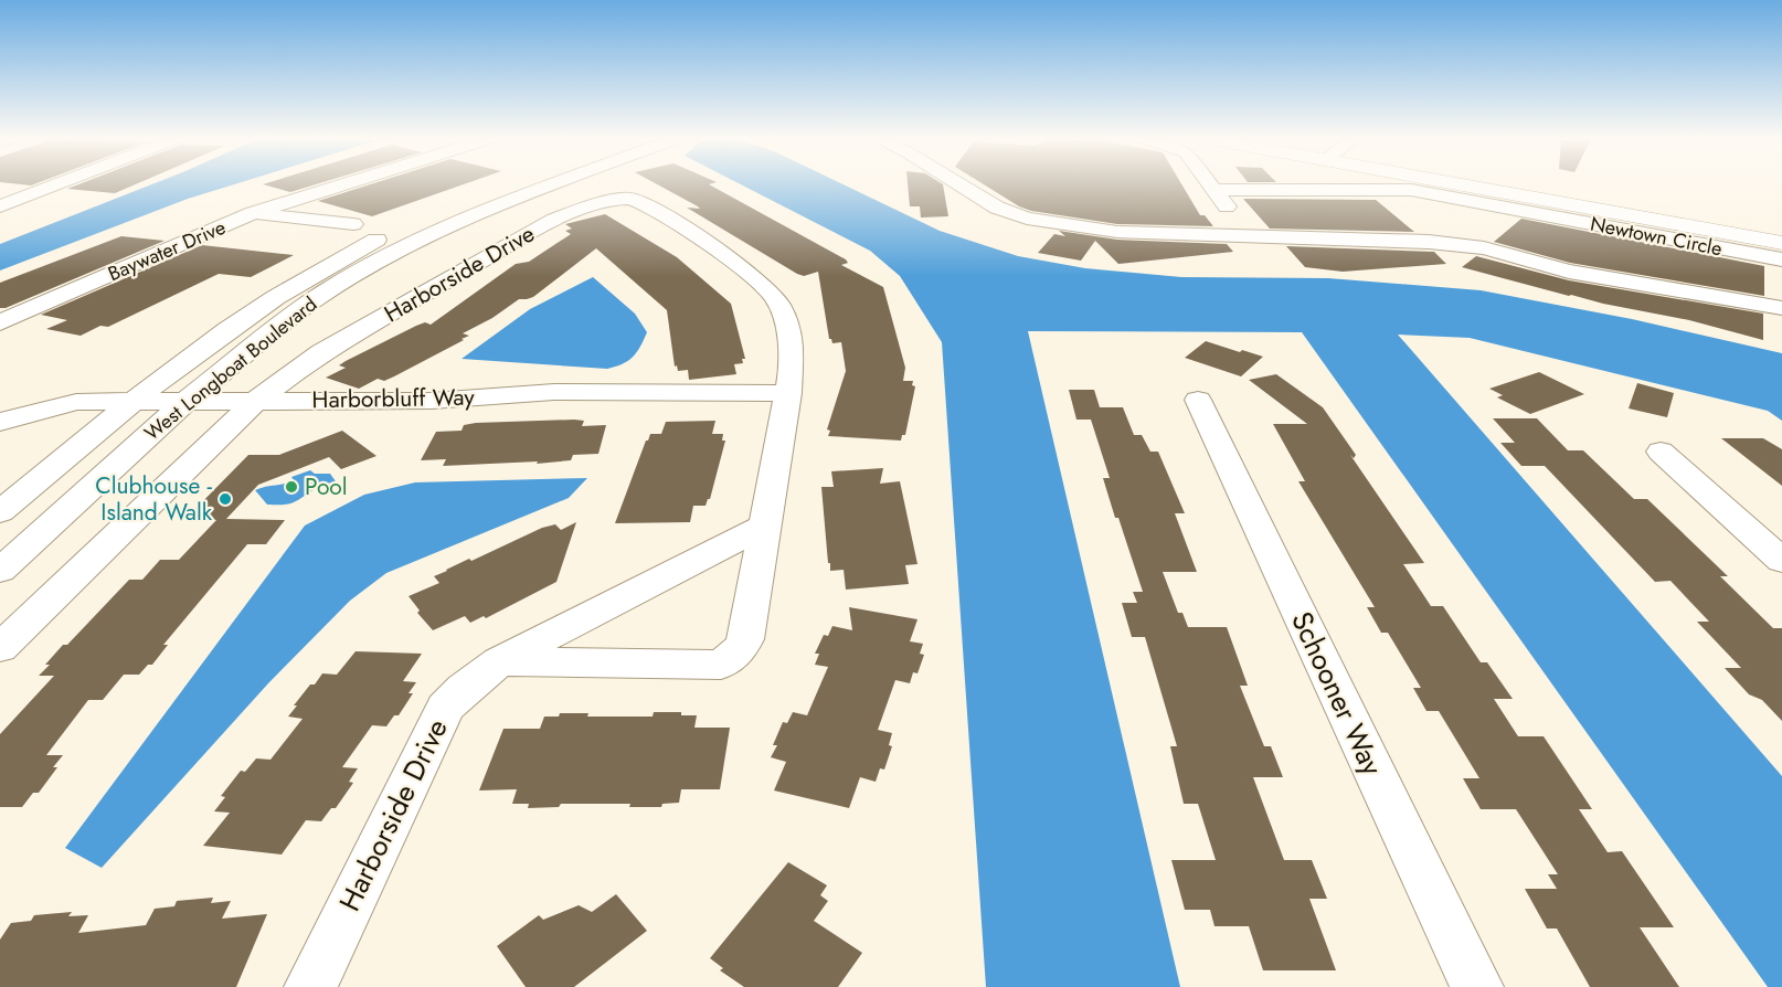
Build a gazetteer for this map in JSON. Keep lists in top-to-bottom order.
{
  "streets": {
    "street": [
      "Newtown Circle",
      "Baywater Drive",
      "Harborside Drive",
      "West Longboat Boulevard",
      "Harborbluff Way",
      "Schooner Way"
    ]
  },
  "crossings": [
    ["Harborside Drive", "Harborbluff Way"],
    ["West Longboat Boulevard", "Harborbluff Way"]
  ],
  "places": ["Pool", "Clubhouse - Island Walk"]
}
